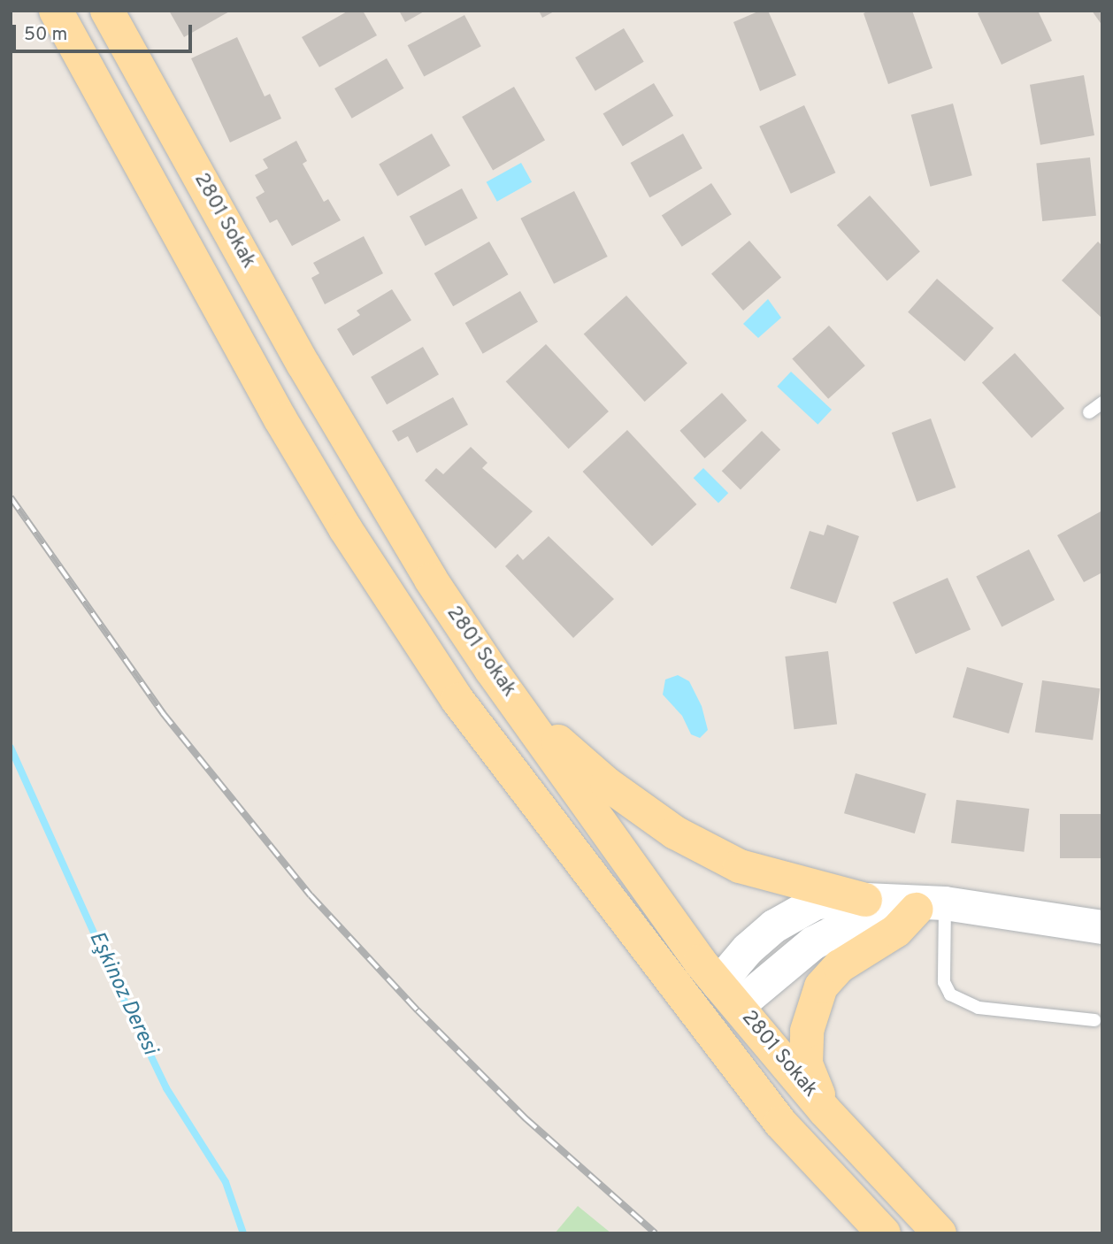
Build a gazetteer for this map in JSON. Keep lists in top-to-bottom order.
{
  "streets": {
    "main road": ["2801 Sokak"]
  },
  "water": ["Eşkinoz Deresi"],
  "scale_bar": "50 m"
}
